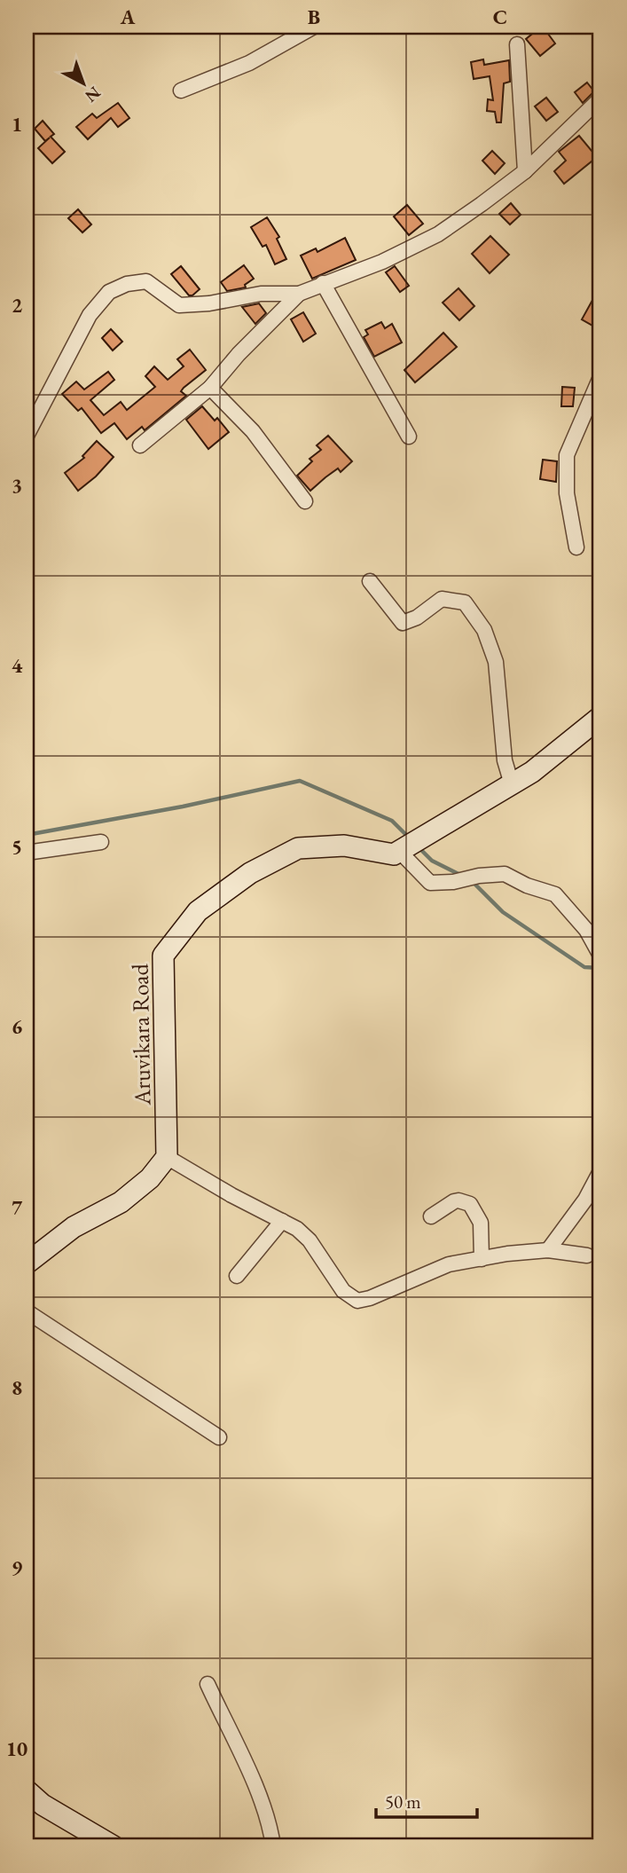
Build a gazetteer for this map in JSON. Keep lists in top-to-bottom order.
{
  "streets": {
    "main road": ["Aruvikara Road"]
  },
  "scale_bar": "50 m",
  "north": "bottom right",
  "grid": {
    "columns": ["A", "B", "C"],
    "rows": [
      "1",
      "2",
      "3",
      "4",
      "5",
      "6",
      "7",
      "8",
      "9",
      "10"
    ]
  }
}
